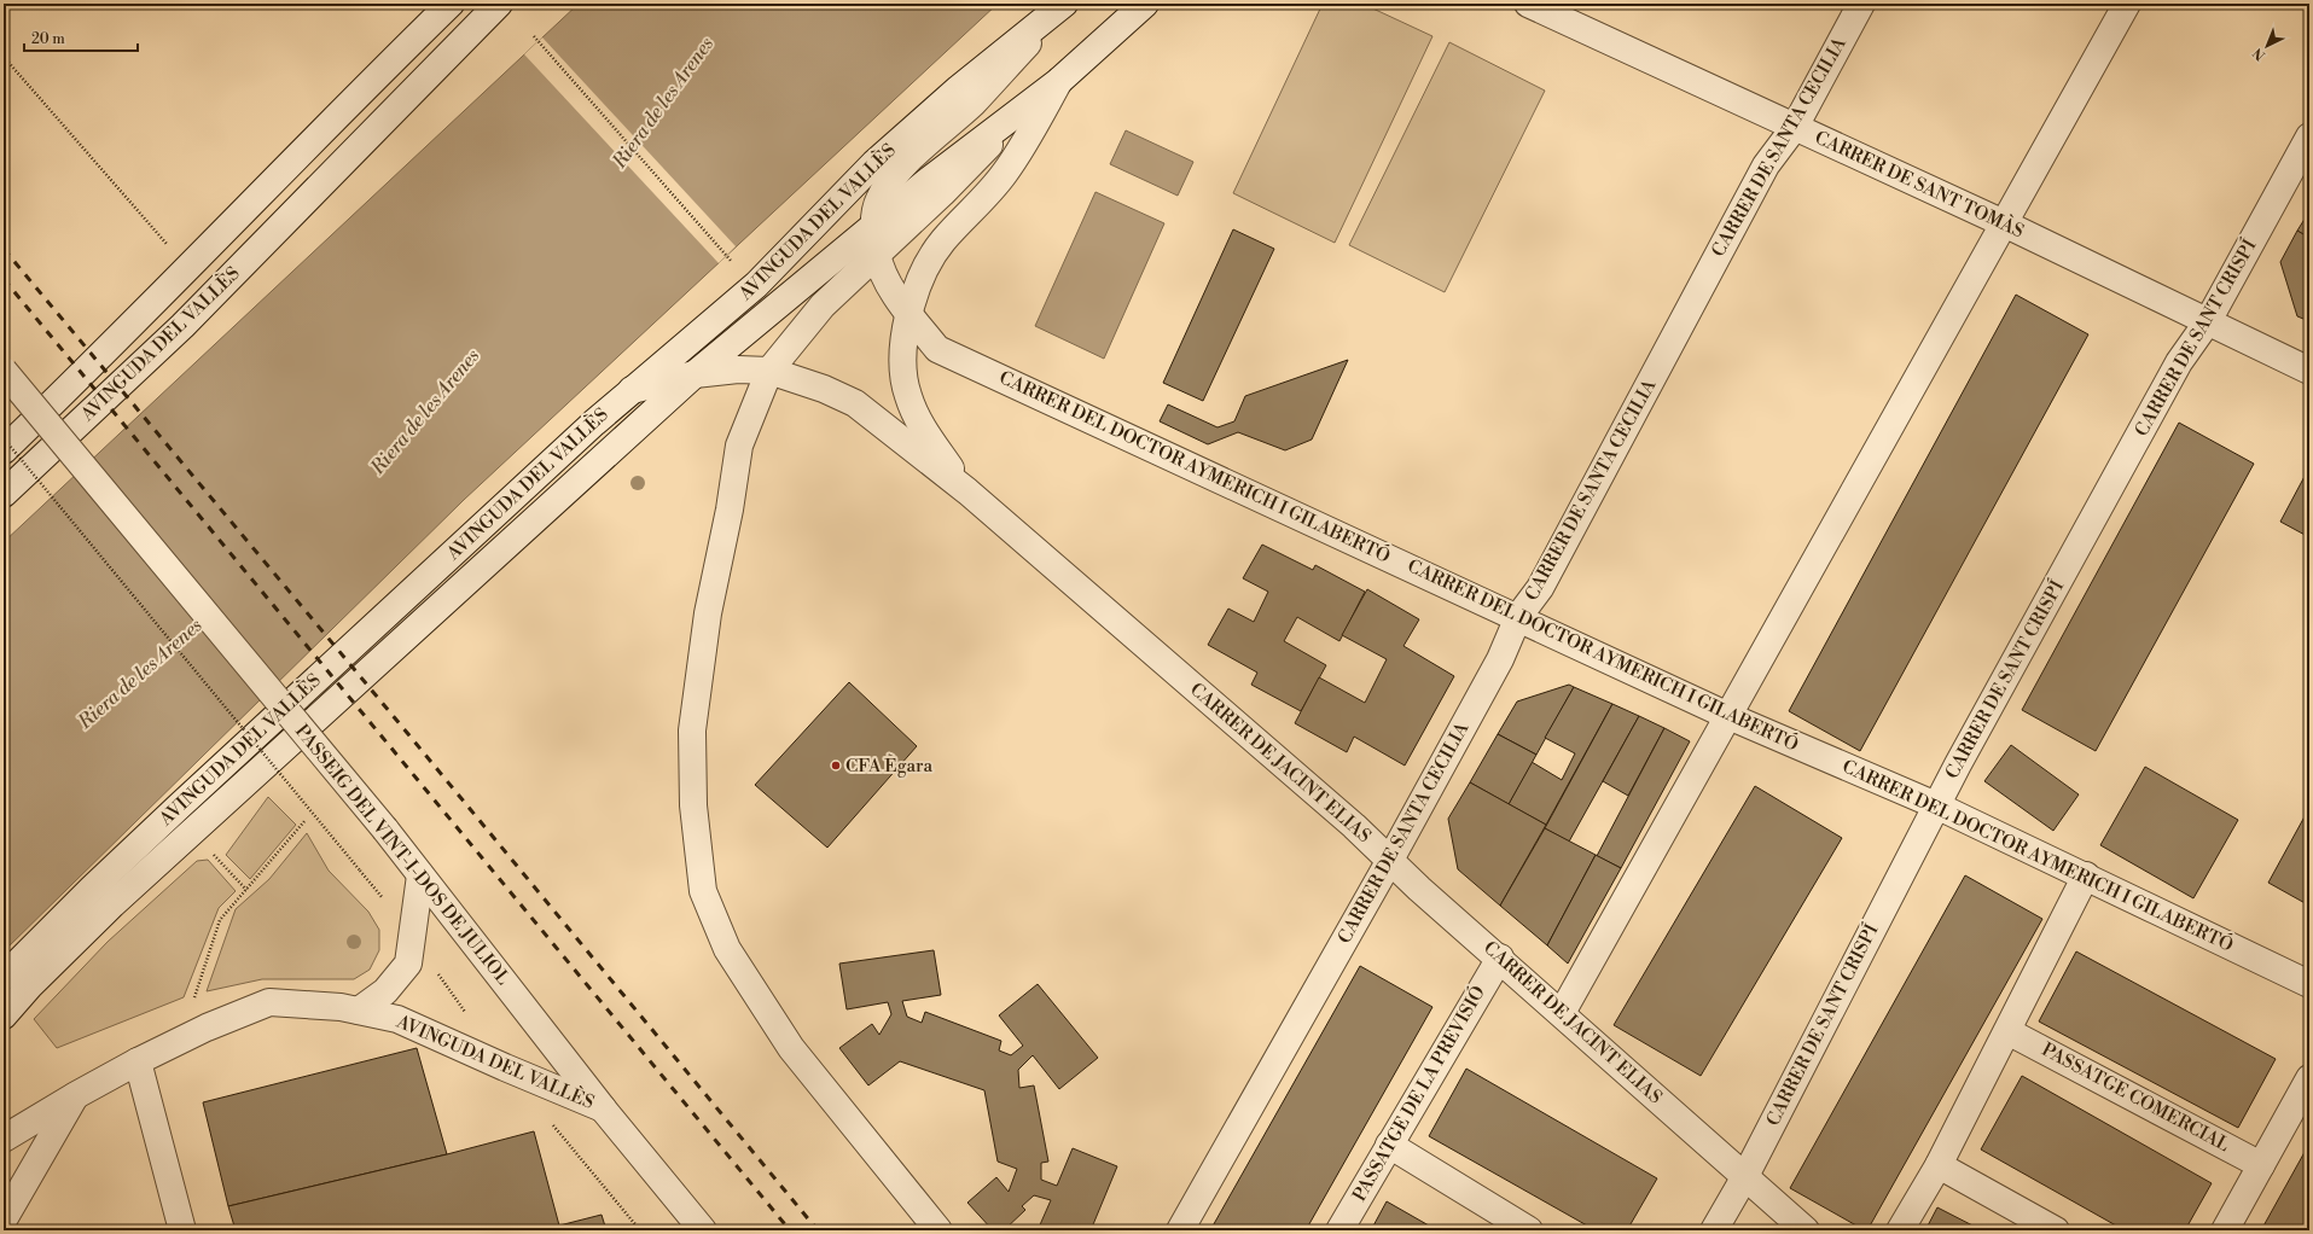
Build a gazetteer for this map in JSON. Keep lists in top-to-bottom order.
{
  "streets": {
    "street": [
      "CARRER DE SANTA CECILIA",
      "CARRER DE SANT TOMÀS",
      "AVINGUDA DEL VALLÈS",
      "CARRER DE SANT CRISPÍ",
      "CARRER DEL DOCTOR AYMERICH I GILABERTÓ",
      "CARRER DE JACINT ELIAS",
      "PASSEIG DEL VINT-I-DOS DE JULIOL",
      "PASSATGE DE LA PREVISIÓ",
      "PASSATGE COMERCIAL"
    ]
  },
  "crossings": [
    ["CARRER DE SANTA CECILIA", "CARRER DE SANT TOMÀS"],
    ["CARRER DE SANTA CECILIA", "CARRER DEL DOCTOR AYMERICH I GILABERTÓ"],
    ["CARRER DE SANTA CECILIA", "CARRER DE JACINT ELIAS"],
    ["CARRER DE SANT TOMÀS", "CARRER DE SANT CRISPÍ"],
    ["AVINGUDA DEL VALLÈS", "CARRER DEL DOCTOR AYMERICH I GILABERTÓ"],
    ["AVINGUDA DEL VALLÈS", "CARRER DE JACINT ELIAS"],
    ["AVINGUDA DEL VALLÈS", "PASSEIG DEL VINT-I-DOS DE JULIOL"],
    ["CARRER DE SANT CRISPÍ", "CARRER DEL DOCTOR AYMERICH I GILABERTÓ"],
    ["CARRER DE SANT CRISPÍ", "CARRER DE JACINT ELIAS"],
    ["CARRER DEL DOCTOR AYMERICH I GILABERTÓ", "CARRER DE JACINT ELIAS"],
    ["CARRER DE JACINT ELIAS", "PASSATGE DE LA PREVISIÓ"]
  ],
  "water": ["Riera de les Arenes"],
  "places": ["CFA Ègara"],
  "scale_bar": "20 m",
  "north": "bottom left"
}
